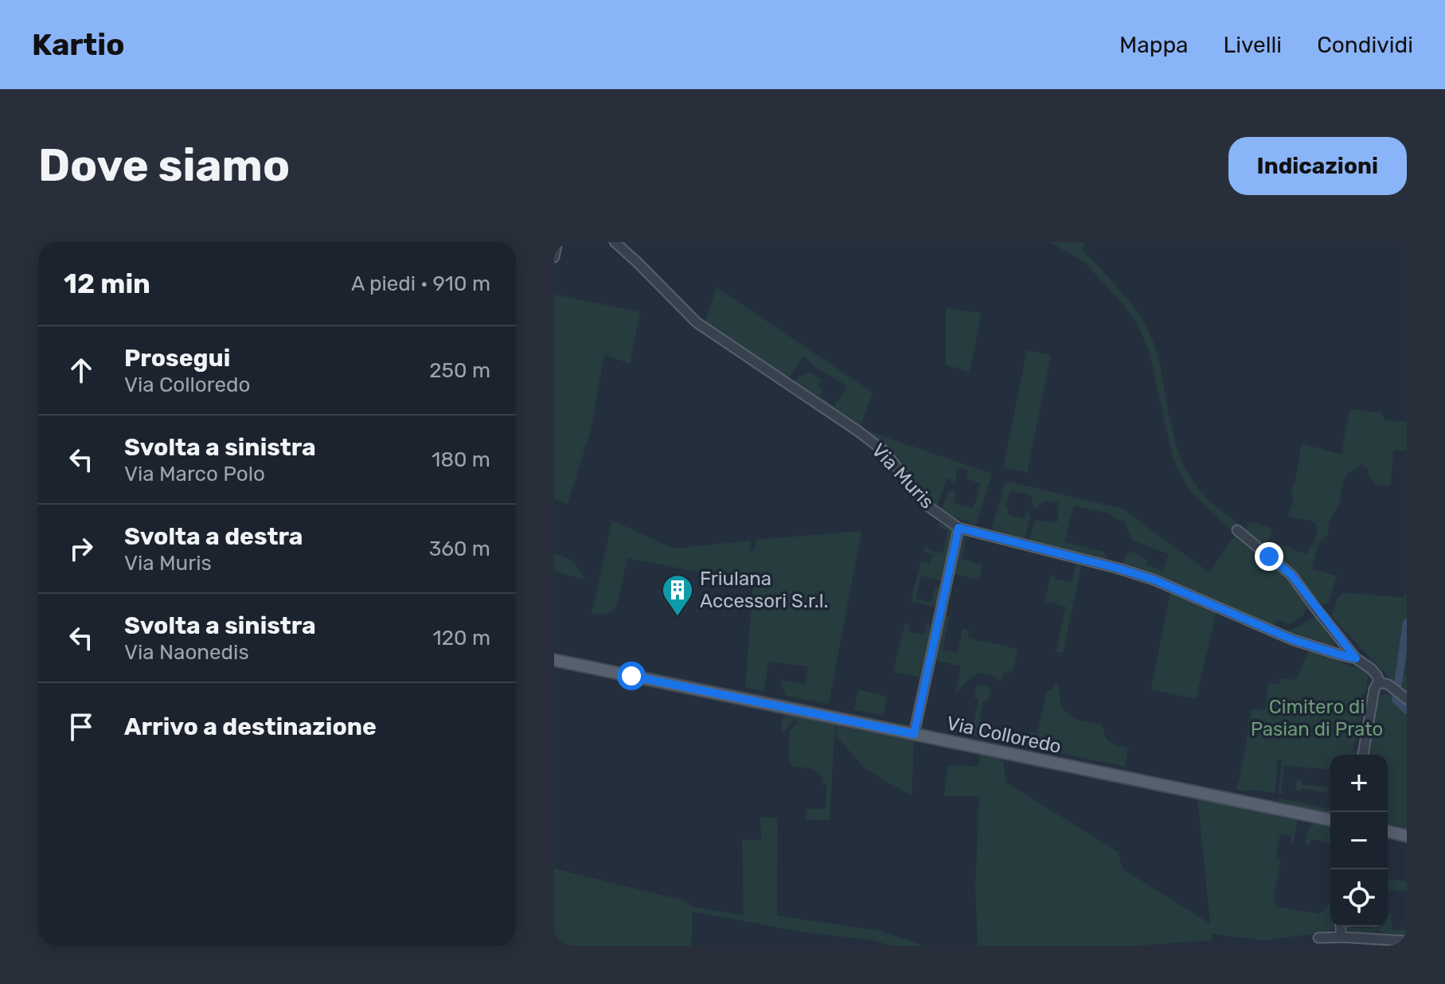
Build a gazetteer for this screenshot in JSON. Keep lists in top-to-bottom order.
{
  "streets": {
    "main road": ["Via Colloredo"],
    "street": ["Via Muris"]
  },
  "parks": ["Cimitero di Pasian di Prato"],
  "places": {
    "building": ["Friulana Accessori S.r.l."]
  },
  "page": {
    "header": "Kartio",
    "nav": ["Mappa", "Livelli", "Condividi"],
    "buttons": "Indicazioni",
    "title": "Dove siamo",
    "heading": ["12 min", "A piedi · 910 m"],
    "list": [
      ["Prosegui", "Via Colloredo", "250 m"],
      ["Svolta a sinistra", "Via Marco Polo", "180 m"],
      ["Svolta a destra", "Via Muris", "360 m"],
      ["Svolta a sinistra", "Via Naonedis", "120 m"],
      "Arrivo a destinazione"
    ],
    "map_buttons": ["+", "−"]
  }
}
